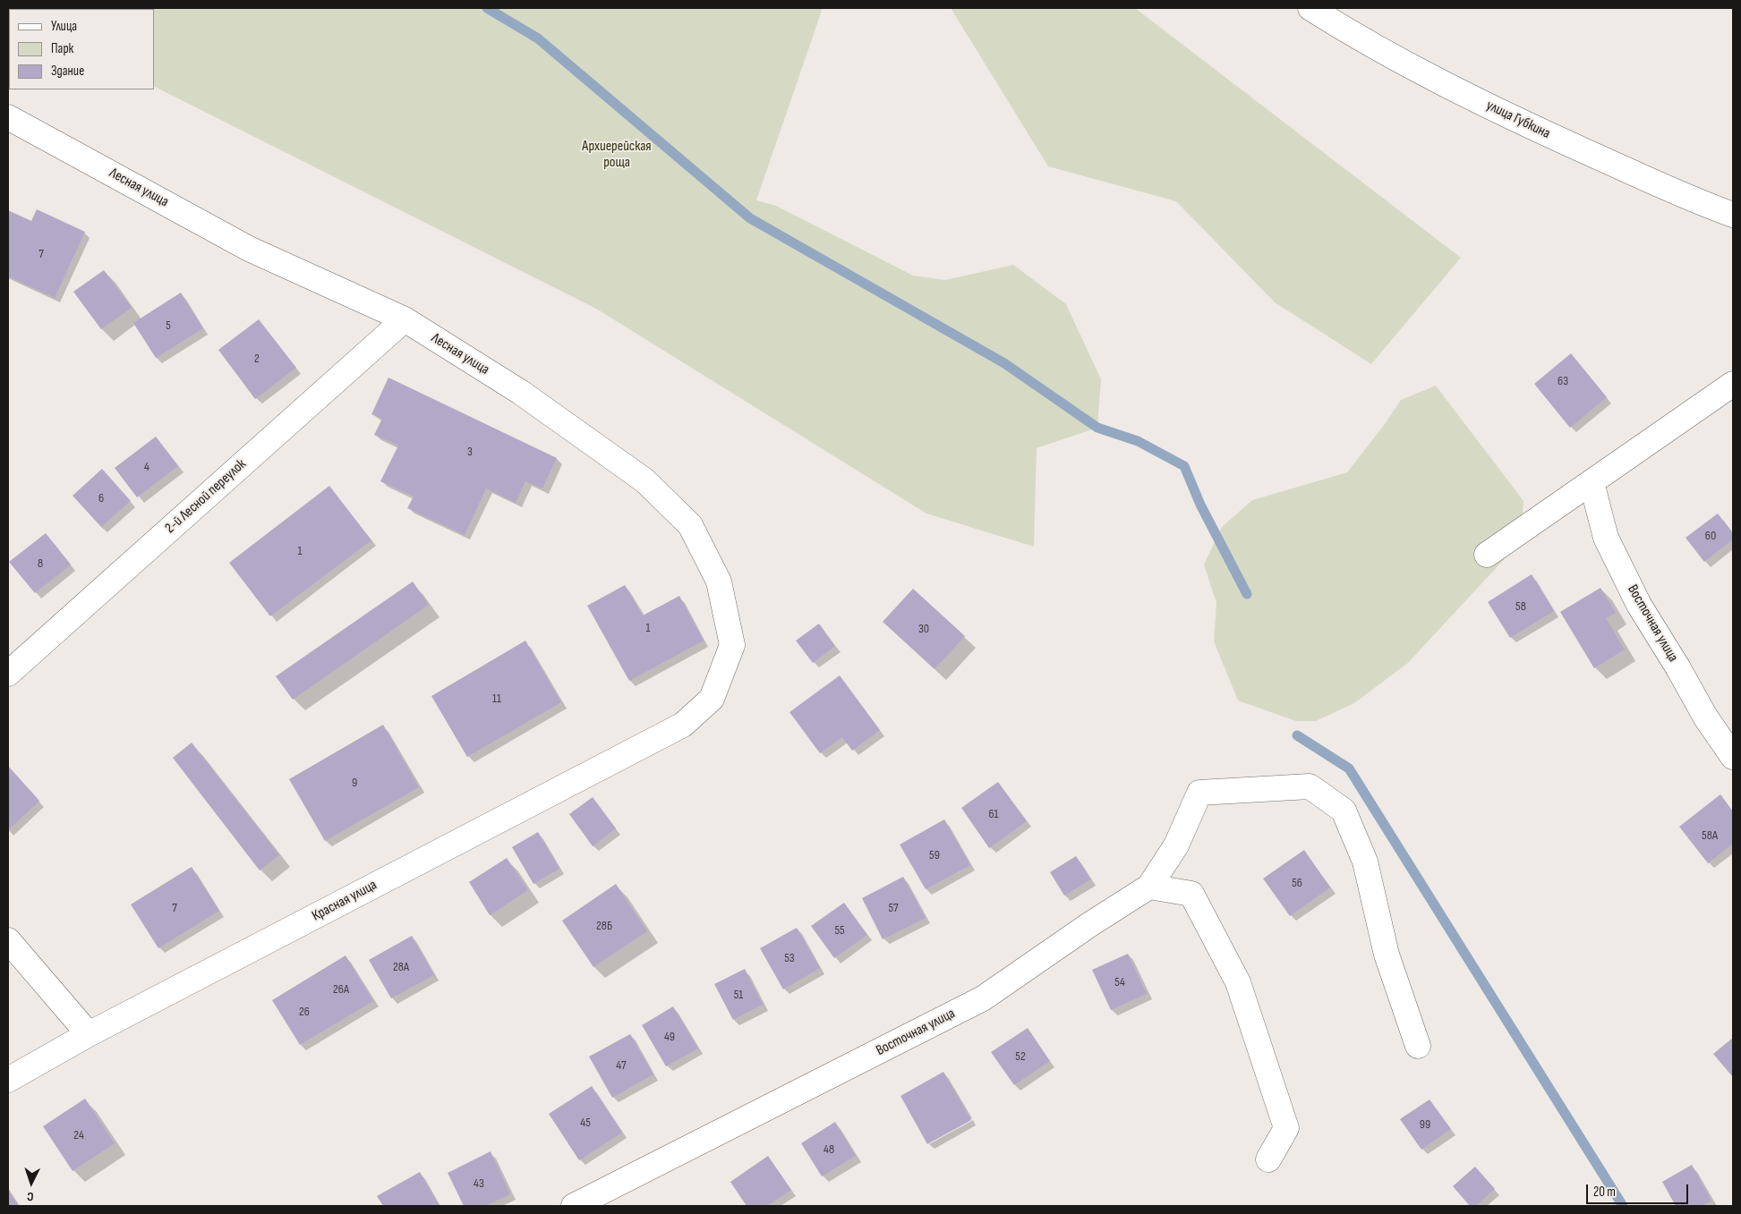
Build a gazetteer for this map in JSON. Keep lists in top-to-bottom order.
{
  "streets": {
    "street": [
      "улица Губкина",
      "Лесная улица",
      "2-й Лесной переулок",
      "Восточная улица",
      "Красная улица"
    ]
  },
  "crossings": [
    ["Лесная улица", "2-й Лесной переулок"],
    ["Лесная улица", "Красная улица"]
  ],
  "parks": ["Архиерейская роща"],
  "house_numbers": [
    "7",
    "5",
    "2",
    "63",
    "3",
    "4",
    "6",
    "60",
    "1",
    "8",
    "58",
    "1",
    "30",
    "11",
    "9",
    "61",
    "58А",
    "59",
    "56",
    "7",
    "57",
    "28Б",
    "55",
    "53",
    "28А",
    "54",
    "26А",
    "51",
    "26",
    "49",
    "52",
    "47",
    "45",
    "99",
    "24",
    "48",
    "43"
  ],
  "legend": ["Улица", "Парк", "Здание"],
  "scale_bar": "20 m",
  "north": "bottom"
}
